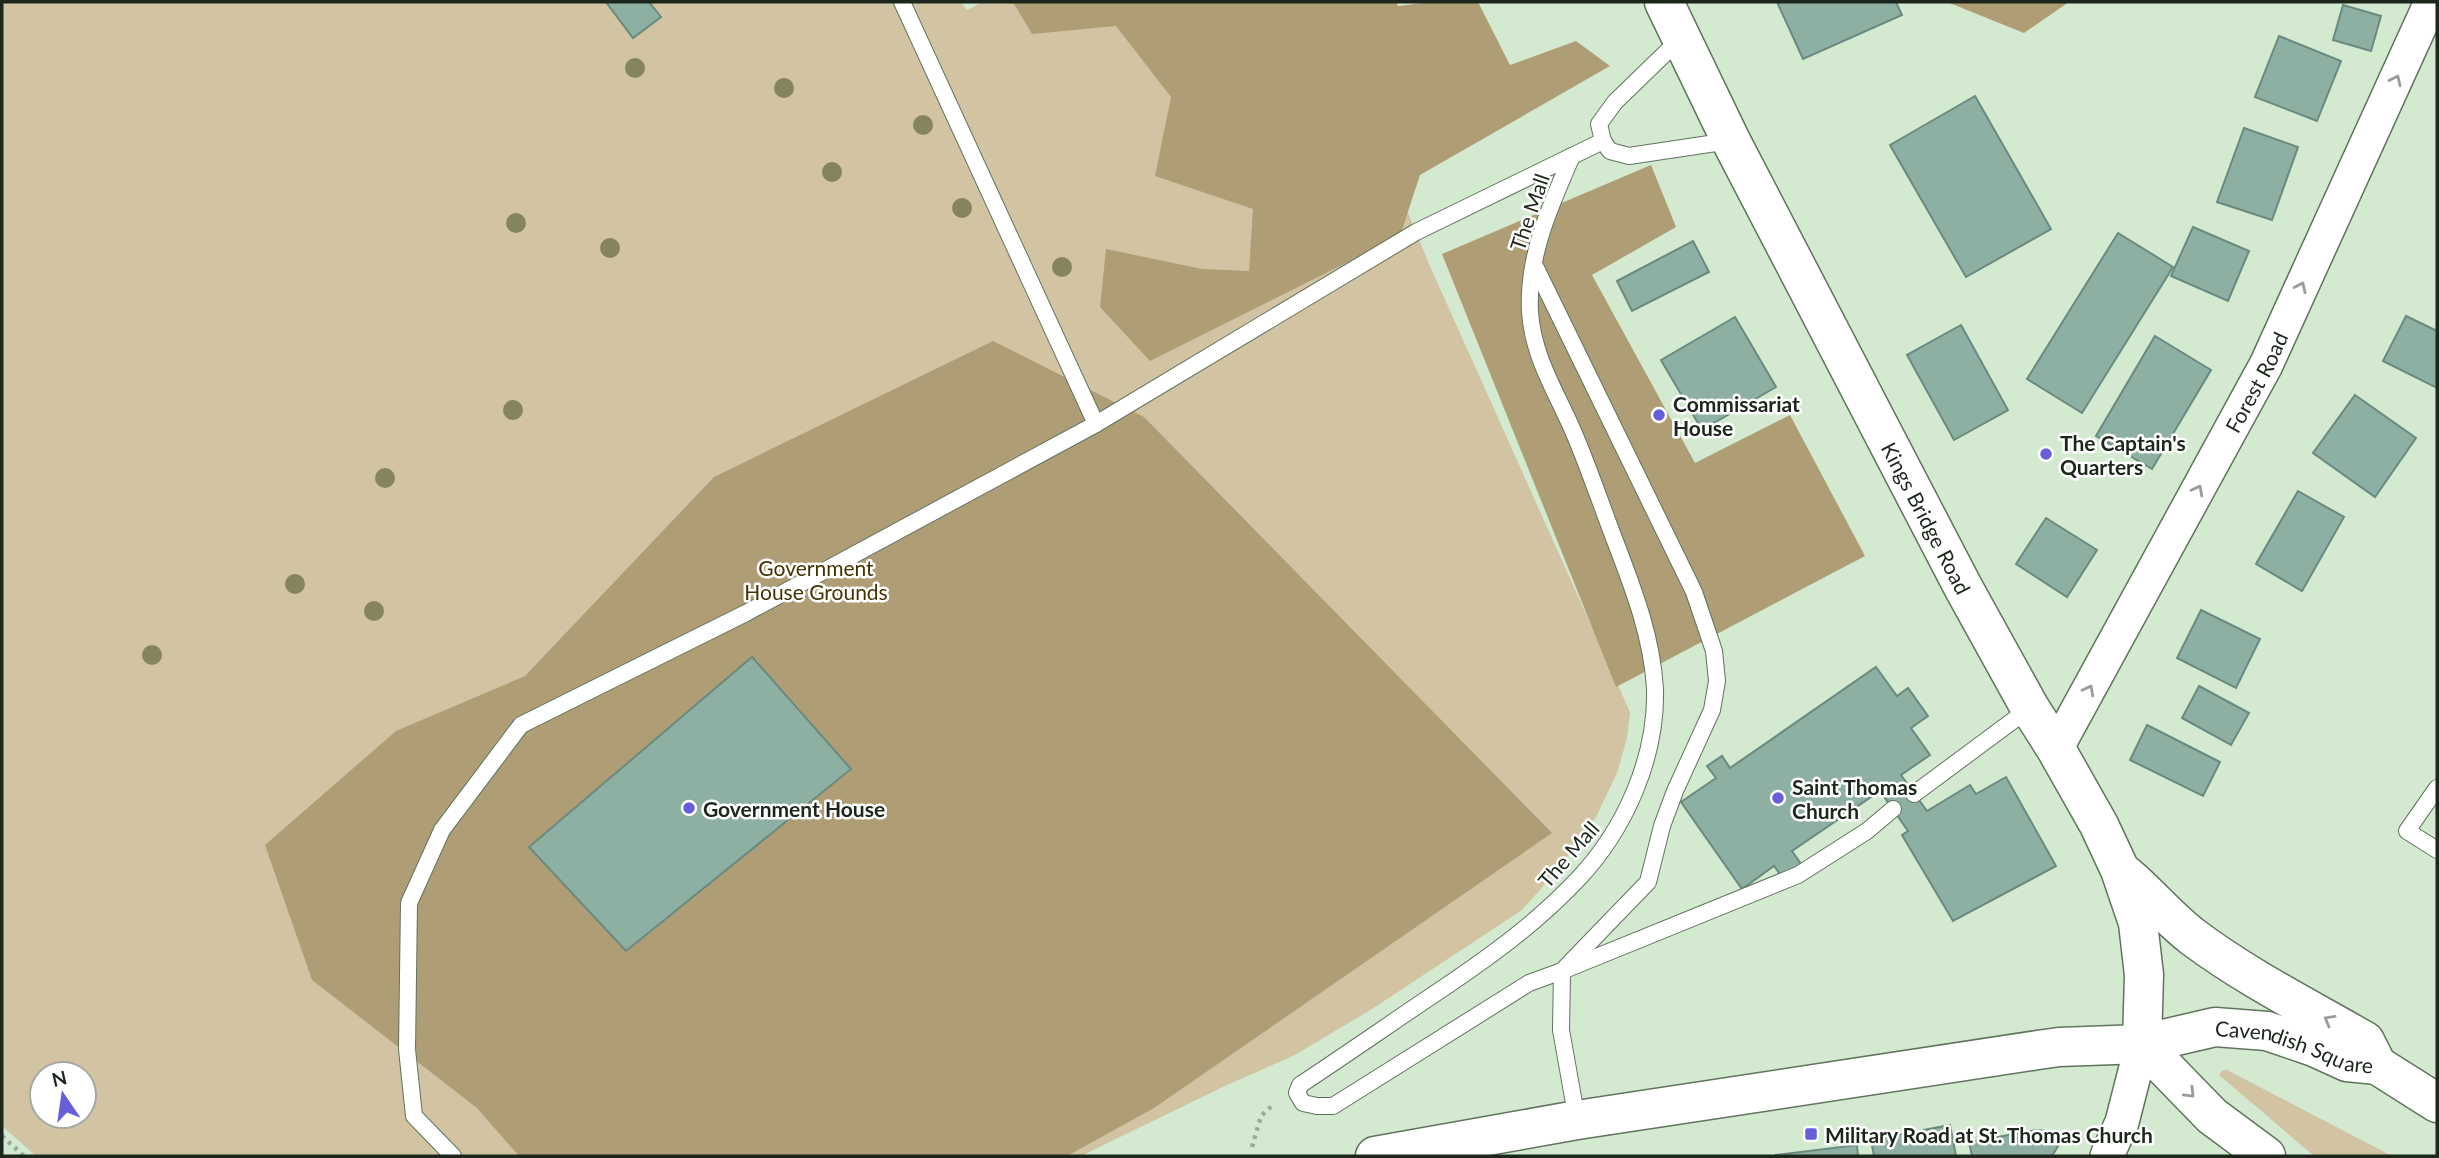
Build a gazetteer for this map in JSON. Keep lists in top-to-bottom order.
{
  "streets": {
    "main road": ["Kings Bridge Road", "Cavendish Square"],
    "street": ["Forest Road"],
    "lane": ["The Mall"]
  },
  "crossings": [
    ["Forest Road", "Kings Bridge Road"],
    ["Kings Bridge Road", "Cavendish Square"]
  ],
  "one_way": ["Forest Road"],
  "parks": ["Government House Grounds"],
  "places": {
    "other": [
      "Commissariat House",
      "The Captain's Quarters",
      "Saint Thomas Church",
      "Government House"
    ],
    "transit": ["Military Road at St. Thomas Church"]
  },
  "north": "top"
}
